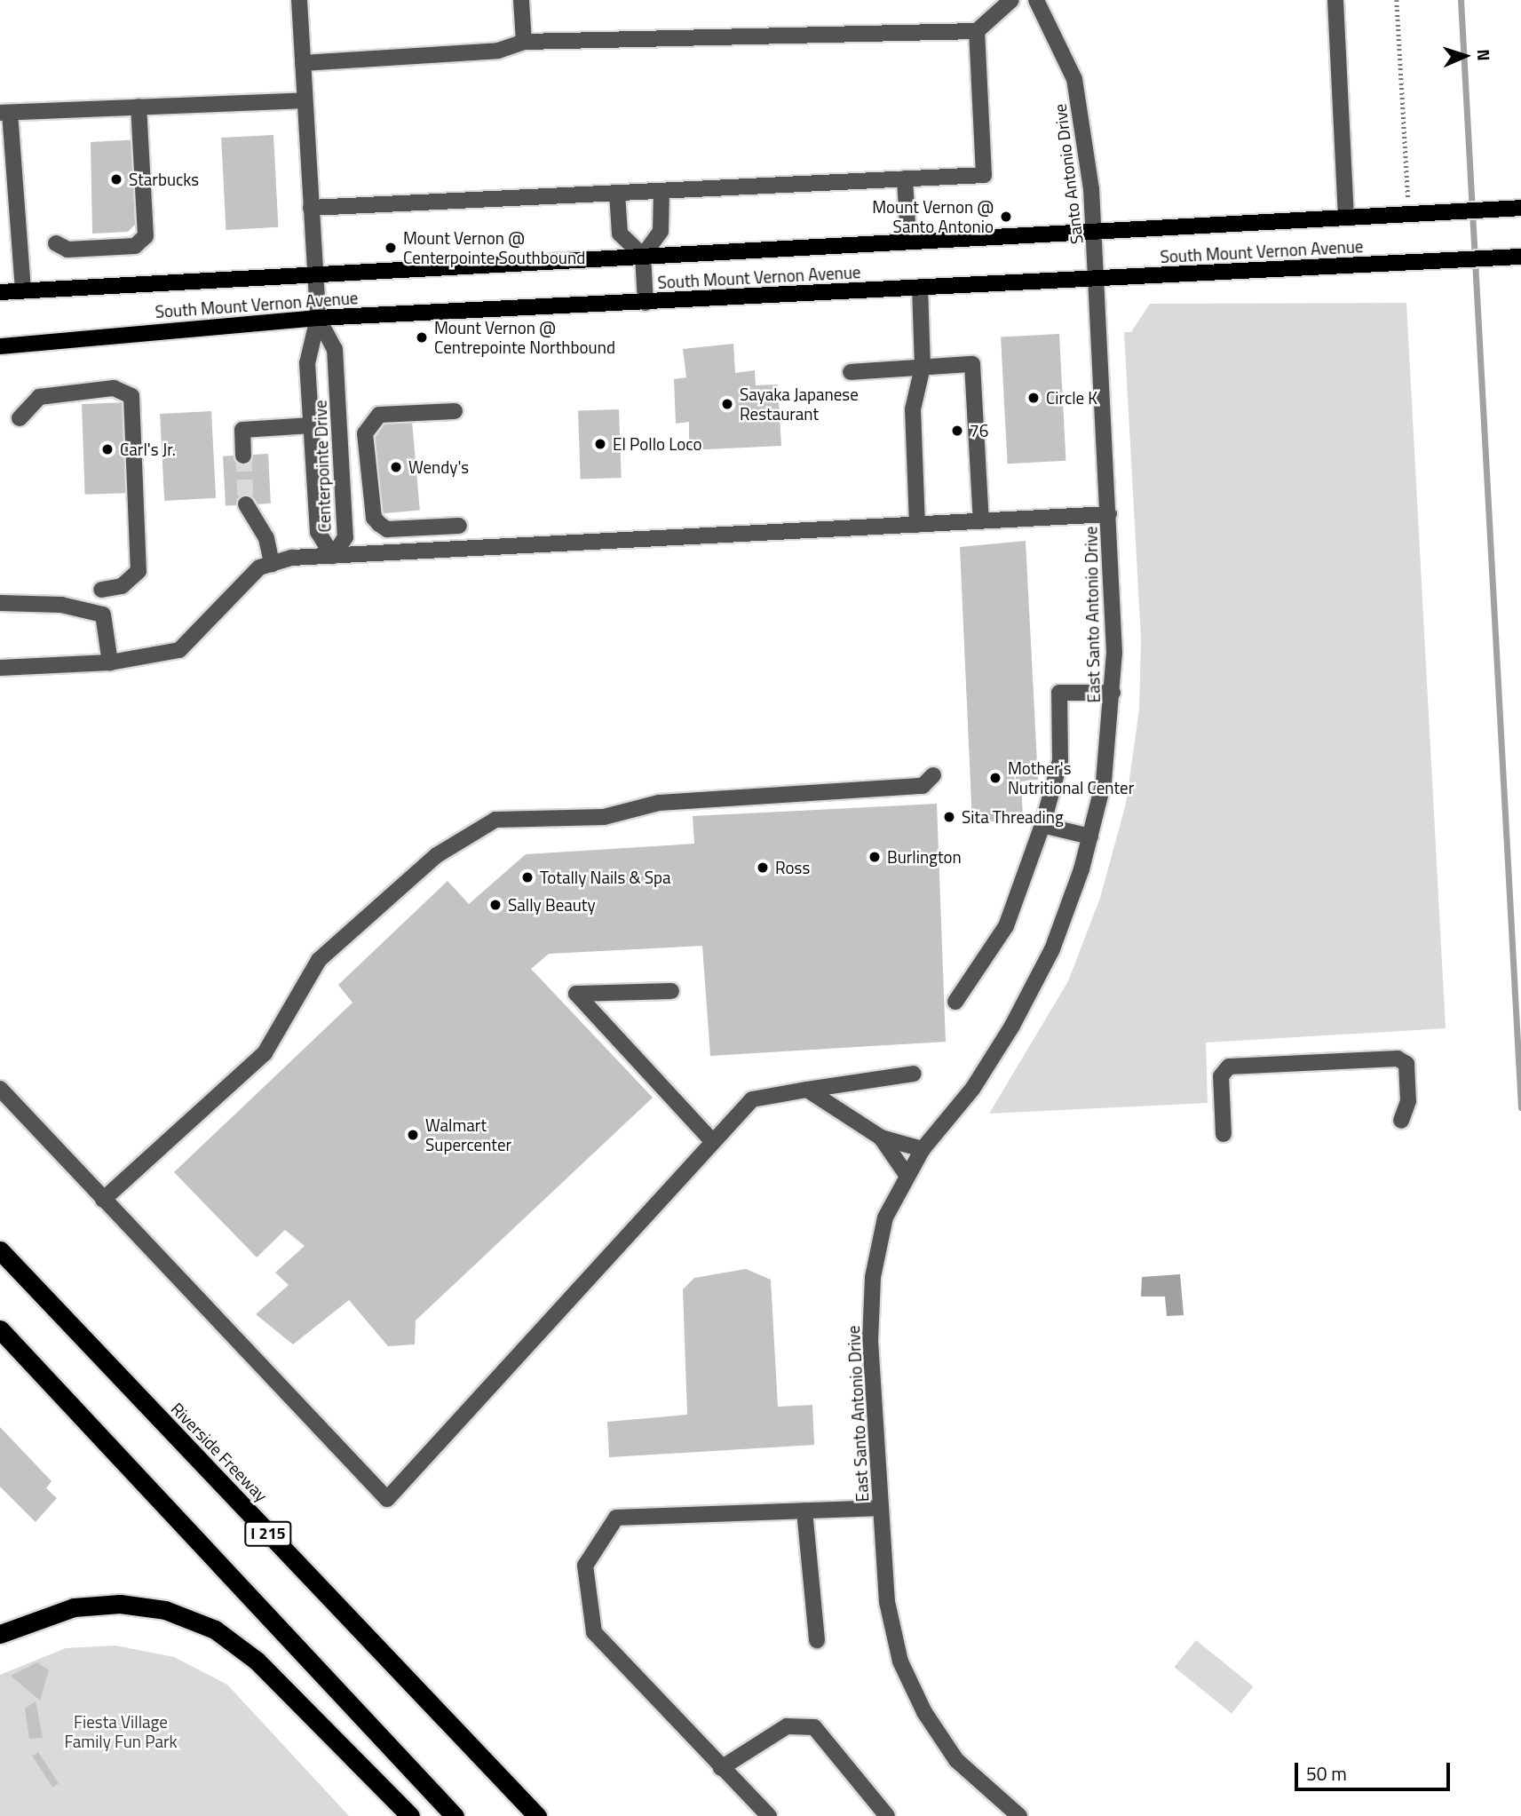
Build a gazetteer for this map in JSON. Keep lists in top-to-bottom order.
{
  "streets": {
    "highway": ["Riverside Freeway", "I 215"],
    "main road": ["South Mount Vernon Avenue"],
    "street": ["Santo Antonio Drive", "Centerpointe Drive", "East Santo Antonio Drive"]
  },
  "crossings": [
    ["Santo Antonio Drive", "South Mount Vernon Avenue"],
    ["Santo Antonio Drive", "East Santo Antonio Drive"],
    ["South Mount Vernon Avenue", "Centerpointe Drive"],
    ["South Mount Vernon Avenue", "East Santo Antonio Drive"]
  ],
  "parks": ["Fiesta Village Family Fun Park"],
  "places": [
    "Starbucks",
    "Mount Vernon @ Santo Antonio",
    "Mount Vernon @ Centerpointe Southbound",
    "Mount Vernon @ Centrepointe Northbound",
    "Circle K",
    "Sayaka Japanese Restaurant",
    "76",
    "El Pollo Loco",
    "Carl's Jr.",
    "Wendy's",
    "Mother's Nutritional Center",
    "Sita Threading",
    "Burlington",
    "Ross",
    "Totally Nails & Spa",
    "Sally Beauty",
    "Walmart Supercenter"
  ],
  "scale_bar": "50 m",
  "north": "right"
}
